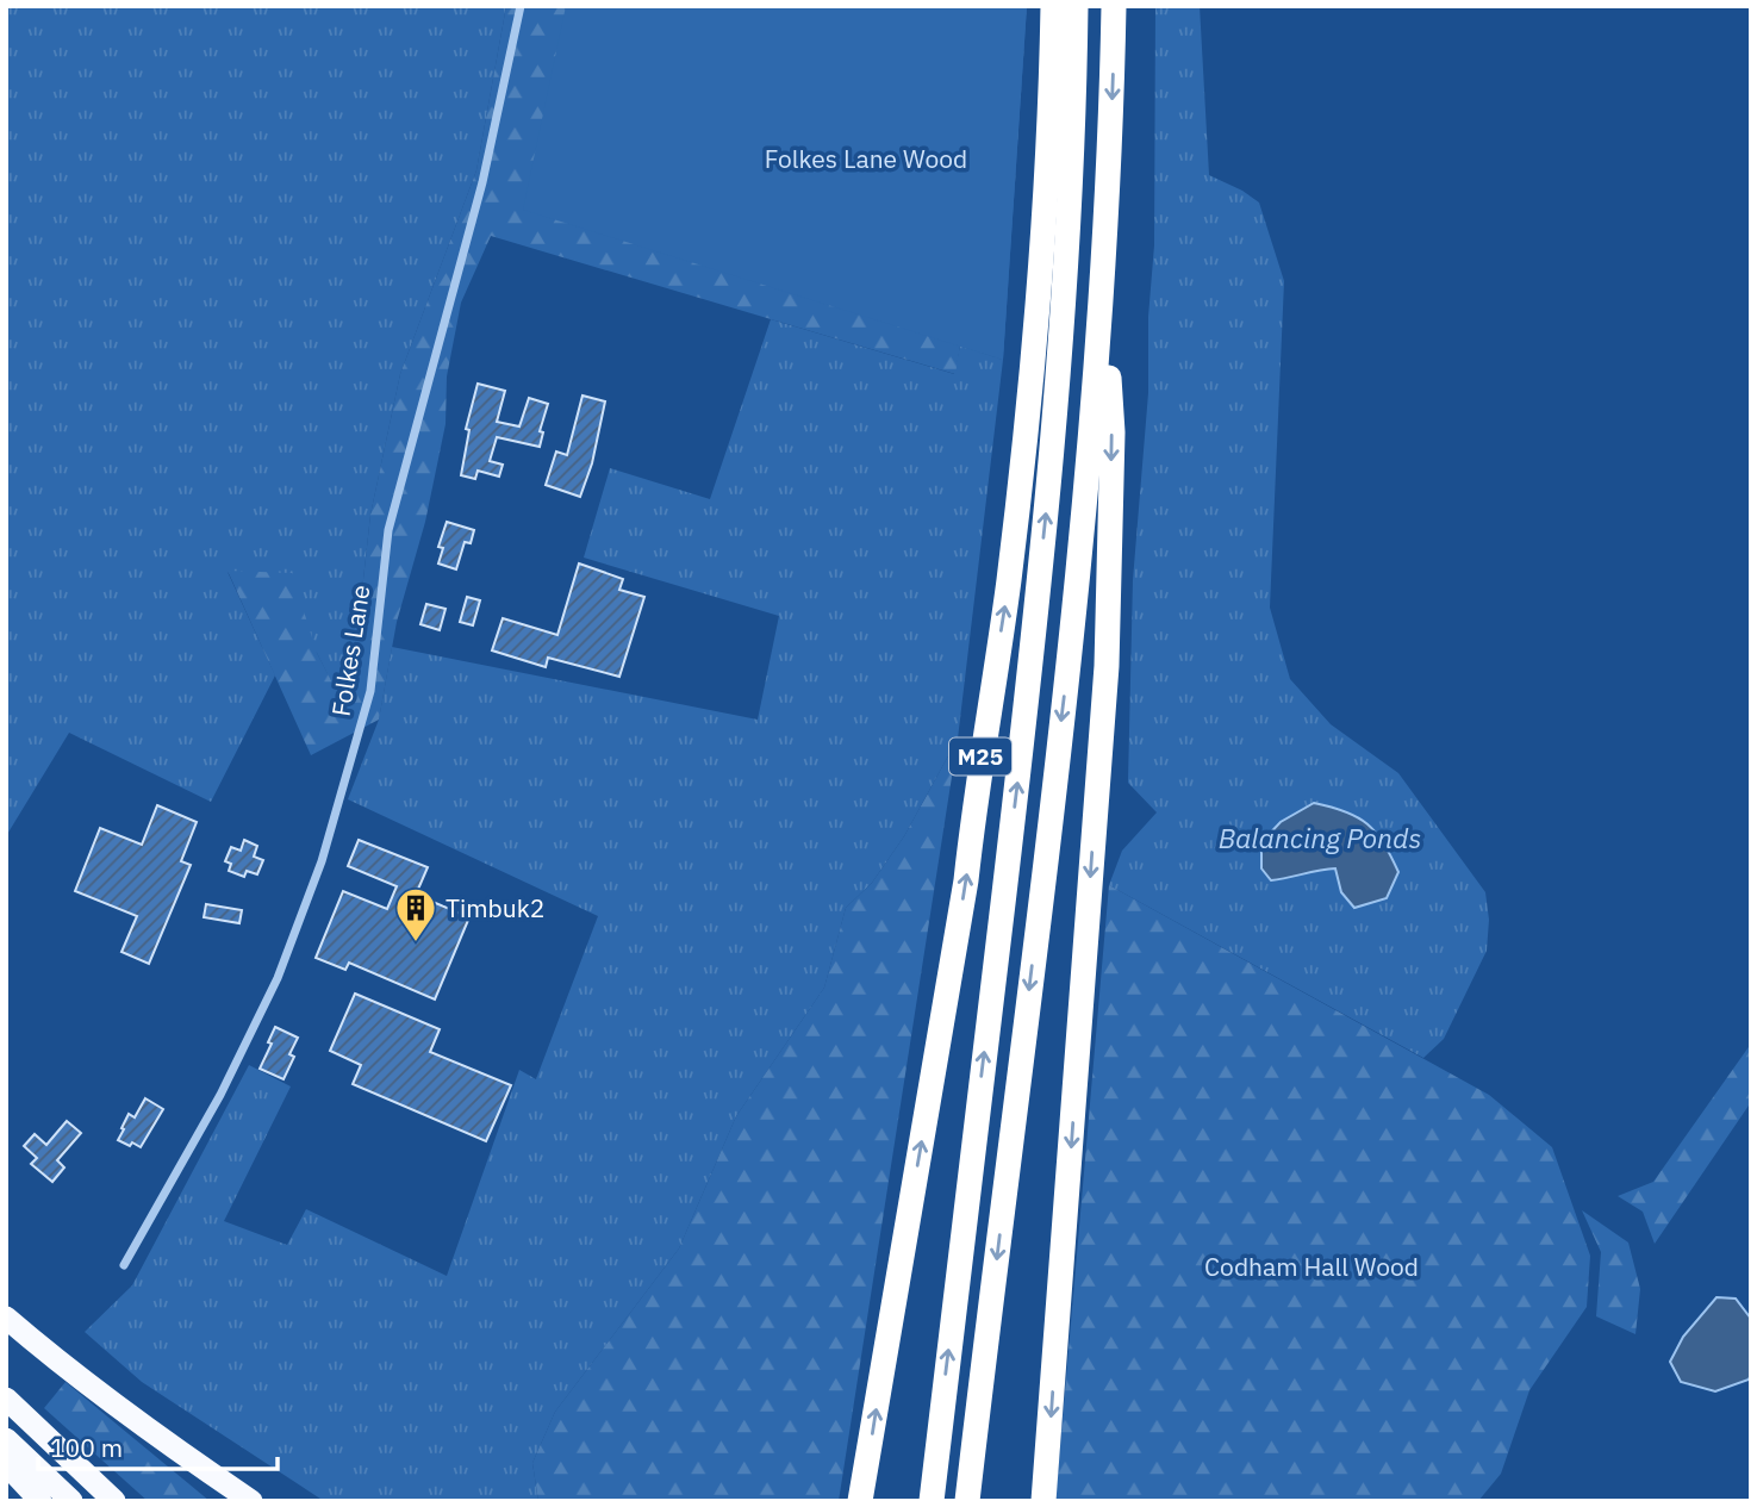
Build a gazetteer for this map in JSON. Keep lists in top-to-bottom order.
{
  "streets": {
    "highway": ["M25"],
    "street": ["Folkes Lane"]
  },
  "water": ["Balancing Ponds"],
  "parks": ["Folkes Lane Wood", "Codham Hall Wood"],
  "places": {
    "building": ["Timbuk2"]
  },
  "scale_bar": "100 m"
}
